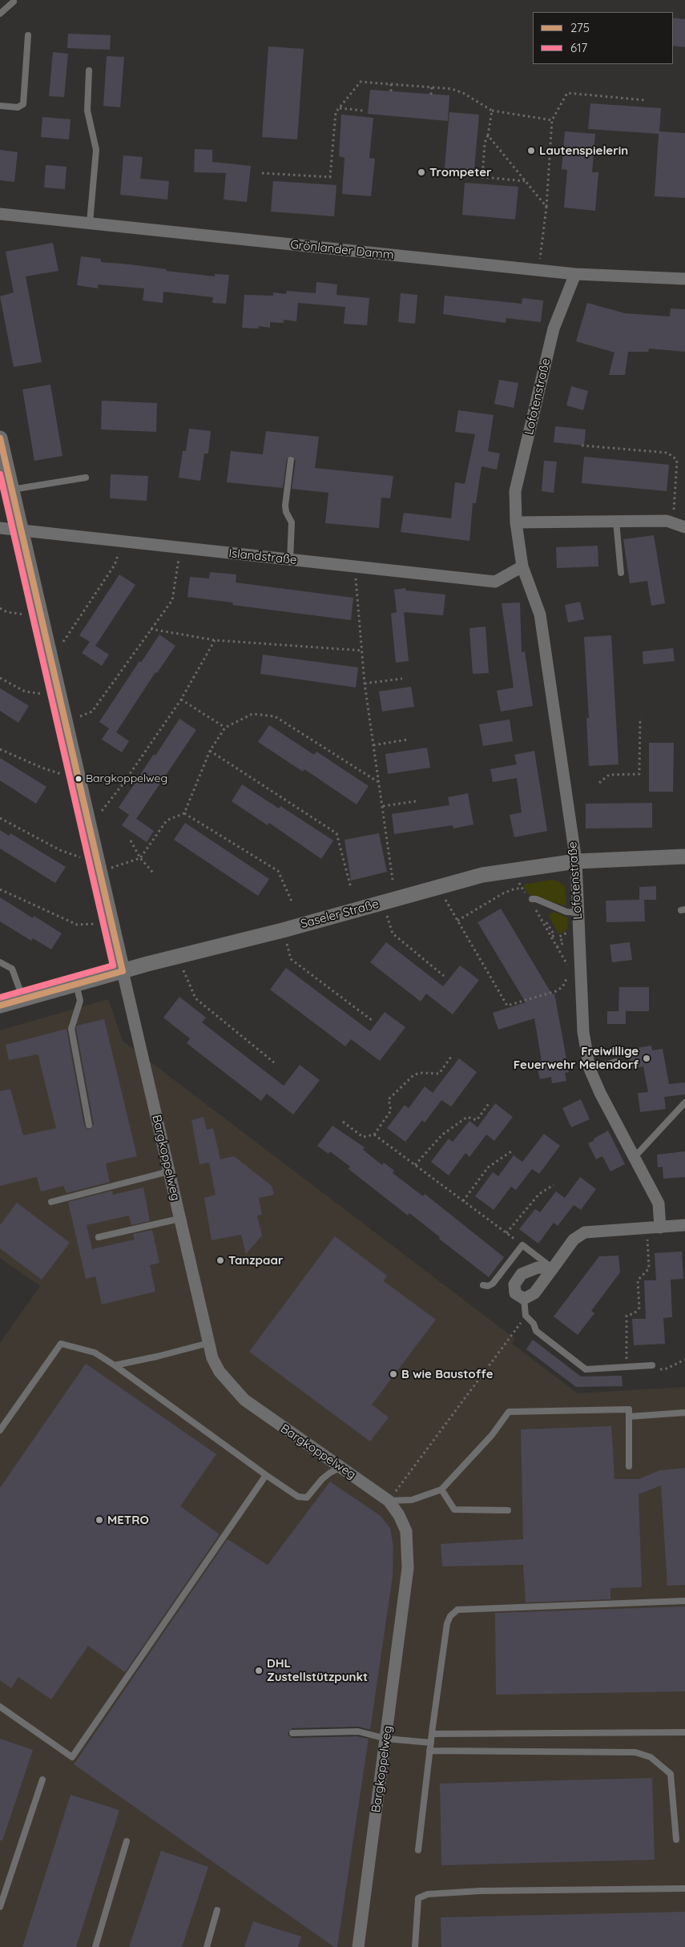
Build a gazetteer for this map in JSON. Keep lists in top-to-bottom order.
{
  "streets": {
    "street": [
      "Grönlander Damm",
      "Lofotenstraße",
      "Islandstraße",
      "Saseler Straße",
      "Bargkoppelweg"
    ]
  },
  "crossings": [
    ["Grönlander Damm", "Lofotenstraße"],
    ["Lofotenstraße", "Islandstraße"],
    ["Lofotenstraße", "Saseler Straße"],
    ["Saseler Straße", "Bargkoppelweg"]
  ],
  "places": [
    "Lautenspielerin",
    "Trompeter",
    "Bargkoppelweg",
    "Freiwillige Feuerwehr Meiendorf",
    "Tanzpaar",
    "B wie Baustoffe",
    "METRO",
    "DHL Zustellstützpunkt"
  ],
  "lines": ["transit line 275", "transit line 617"],
  "legend": ["275", "617"]
}
